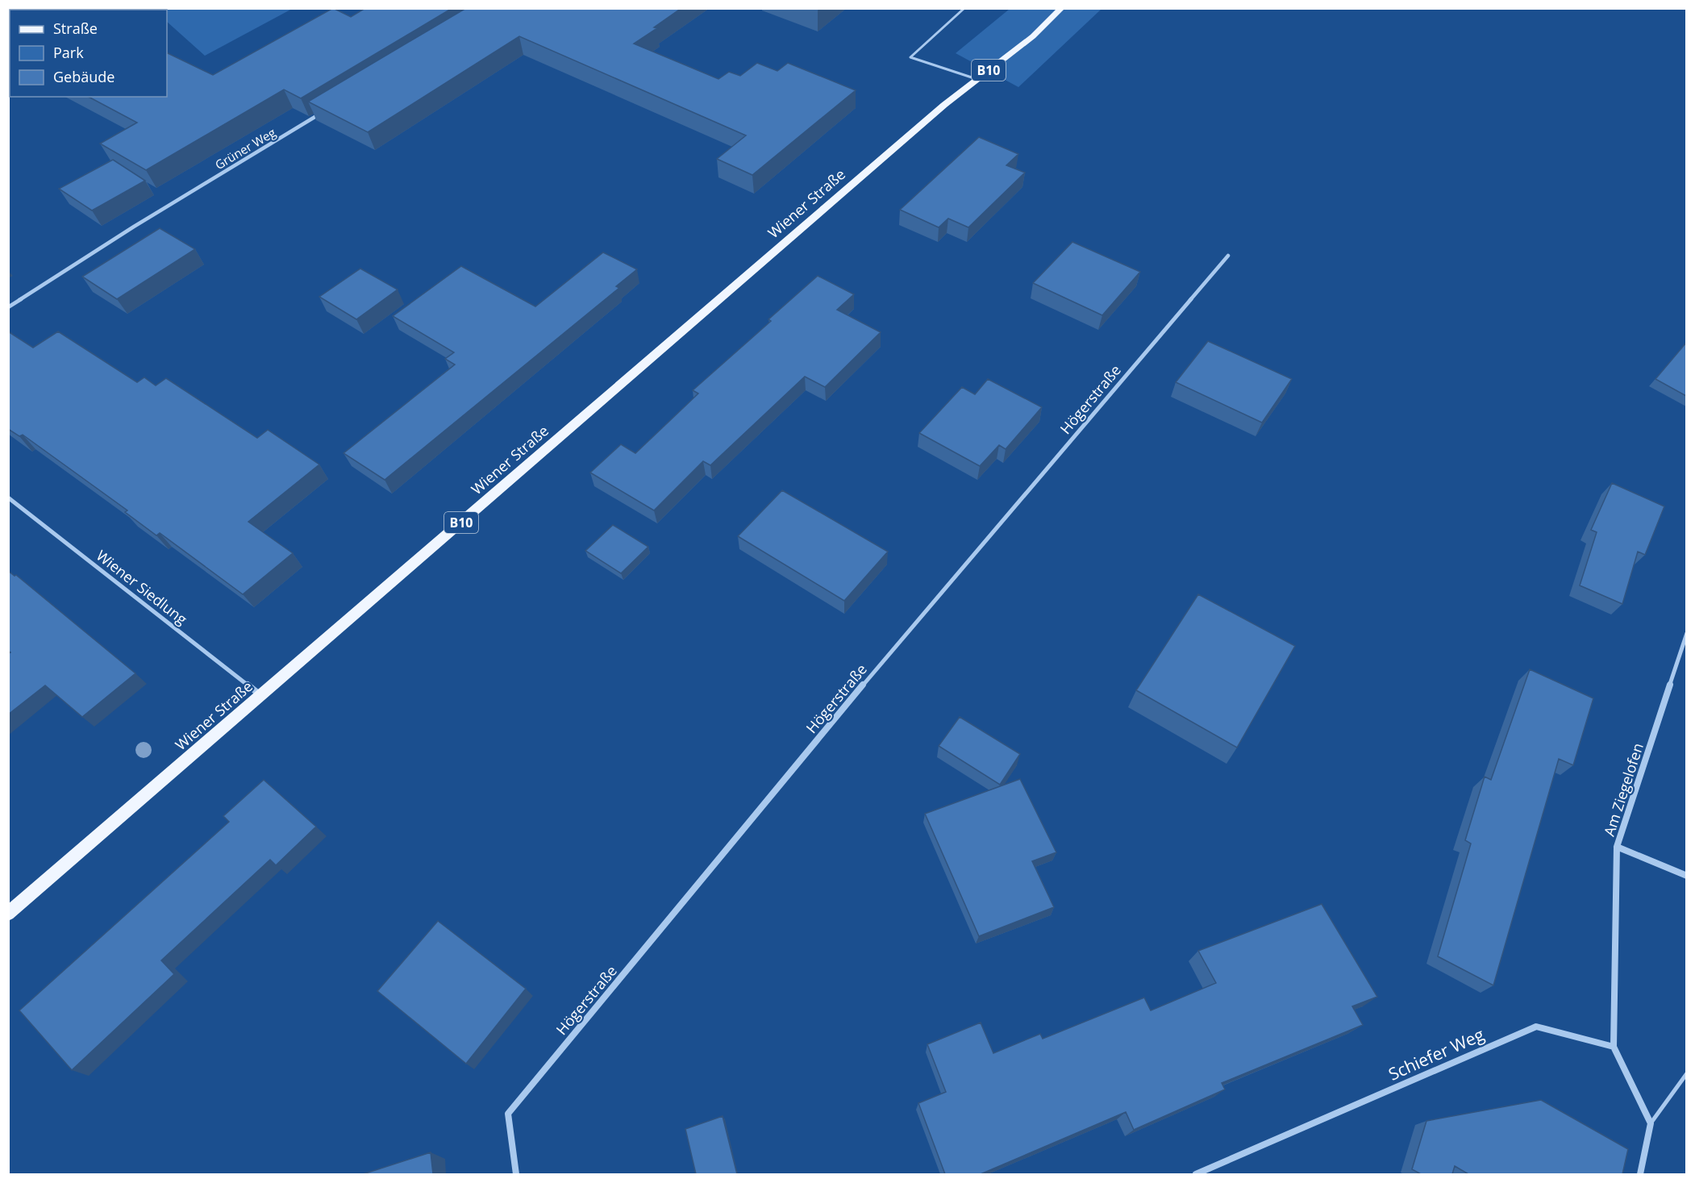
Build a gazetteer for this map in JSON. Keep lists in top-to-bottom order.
{
  "streets": {
    "main road": ["B10", "Wiener Straße"],
    "street": [
      "Grüner Weg",
      "Högerstraße",
      "Wiener Siedlung",
      "Am Ziegelofen",
      "Schiefer Weg"
    ]
  },
  "crossings": [
    ["B10", "Wiener Straße"],
    ["Wiener Straße", "Wiener Siedlung"],
    ["Am Ziegelofen", "Schiefer Weg"]
  ],
  "legend": ["Straße", "Park", "Gebäude"]
}
